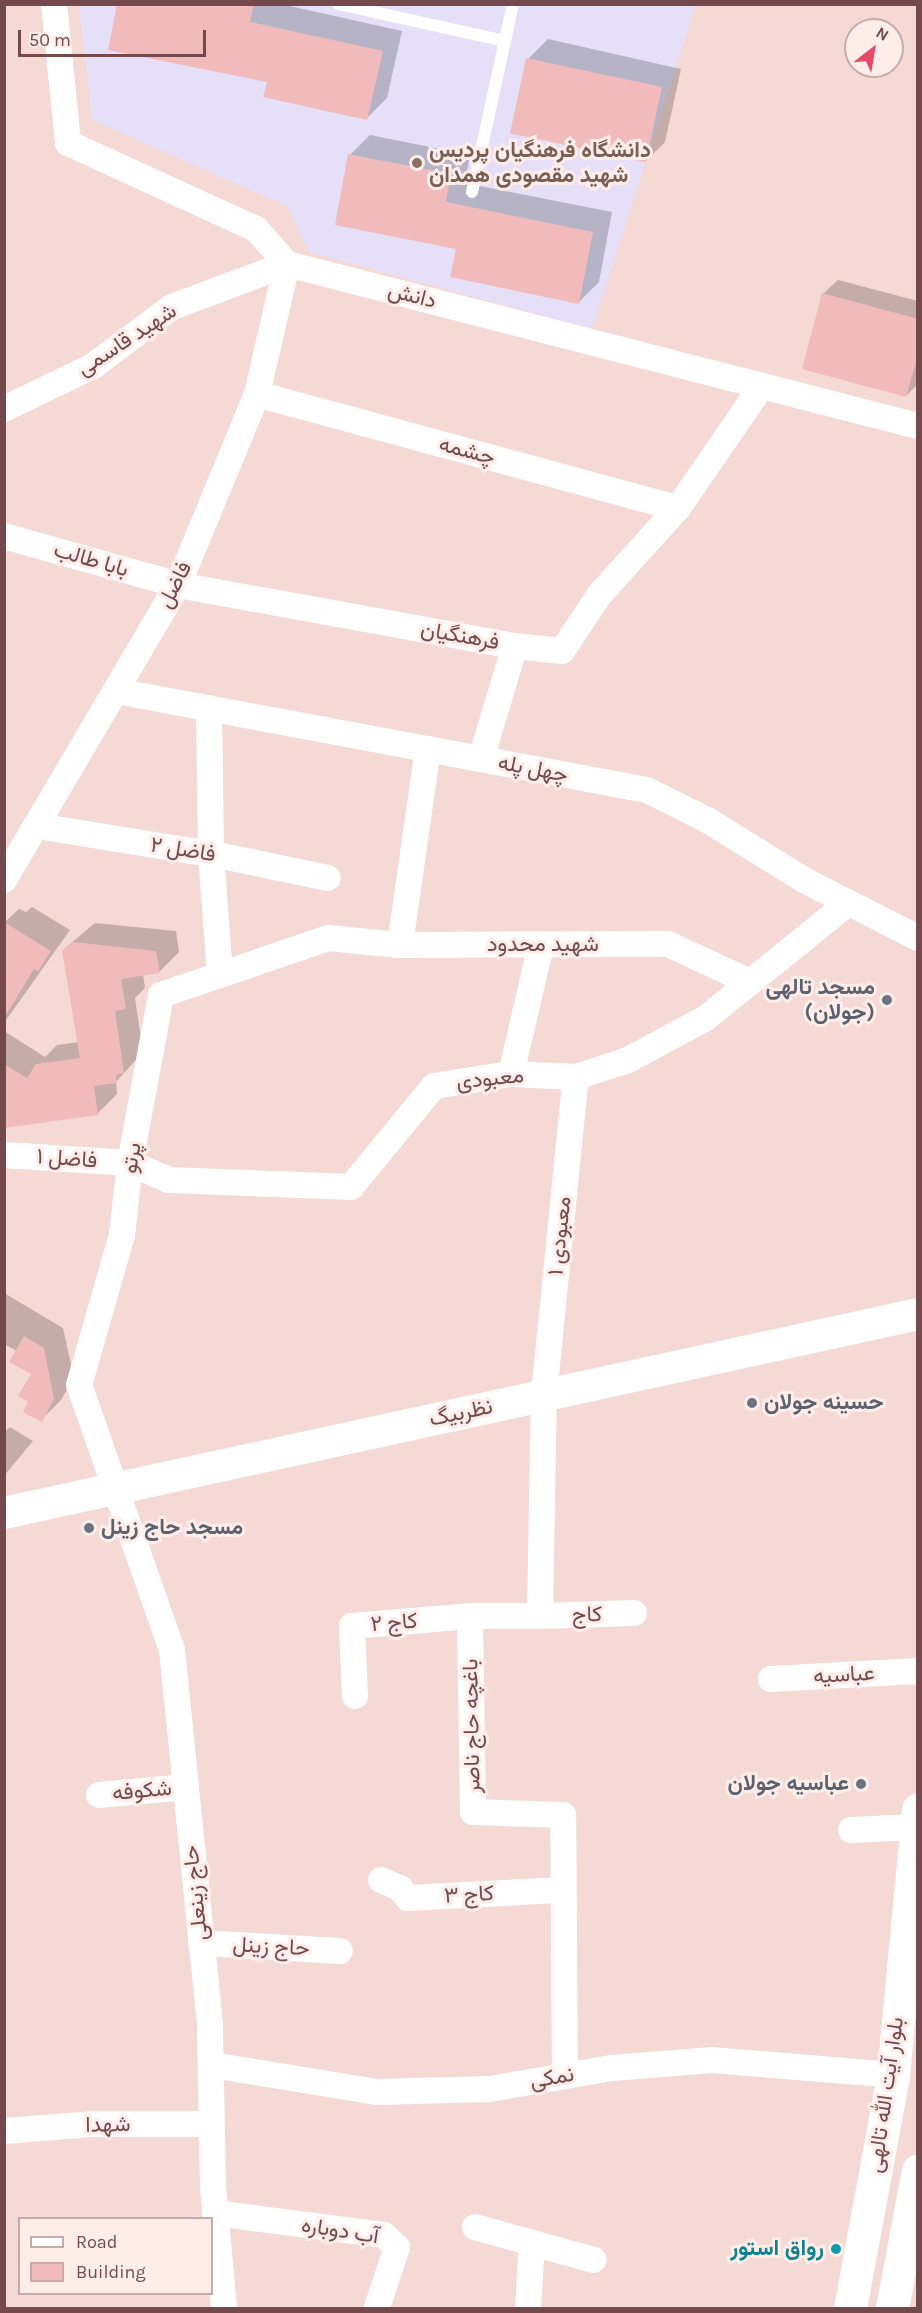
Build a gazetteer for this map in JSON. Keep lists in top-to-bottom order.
{
  "streets": {
    "main road": ["بلوار آیت الله تالهی"],
    "street": [
      "دانش",
      "شهید قاسمی",
      "چشمه",
      "بابا طالب",
      "فاضل",
      "فرهنگیان",
      "چهل پله",
      "فاضل ۲",
      "شهید محدود",
      "معبودی",
      "پرتو",
      "فاضل ۱",
      "معبودی ۱",
      "نظربیگ",
      "کاج",
      "کاج ۲",
      "عباسیه",
      "باغچه حاج ناصر",
      "شکوفه",
      "حاج زینعلی",
      "کاج ۳",
      "حاج زینل",
      "نمکی",
      "شهدا",
      "آب دوباره"
    ]
  },
  "crossings": [
    ["دانش", "شهید قاسمی"],
    ["دانش", "فاضل"],
    ["شهید قاسمی", "فاضل"],
    ["چشمه", "فاضل"],
    ["چشمه", "فرهنگیان"],
    ["بابا طالب", "فاضل"],
    ["بابا طالب", "فرهنگیان"],
    ["فاضل", "فرهنگیان"],
    ["فاضل", "چهل پله"],
    ["فاضل", "فاضل ۲"],
    ["چهل پله", "معبودی"],
    ["شهید محدود", "معبودی"],
    ["شهید محدود", "پرتو"],
    ["معبودی", "پرتو"],
    ["معبودی", "فاضل ۱"],
    ["معبودی", "معبودی ۱"],
    ["پرتو", "فاضل ۱"],
    ["پرتو", "نظربیگ"],
    ["پرتو", "حاج زینعلی"],
    ["معبودی ۱", "نظربیگ"],
    ["نظربیگ", "حاج زینعلی"],
    ["کاج ۲", "باغچه حاج ناصر"],
    ["باغچه حاج ناصر", "کاج ۳"],
    ["باغچه حاج ناصر", "نمکی"],
    ["شکوفه", "حاج زینعلی"],
    ["حاج زینعلی", "حاج زینل"],
    ["حاج زینعلی", "نمکی"],
    ["حاج زینعلی", "شهدا"],
    ["حاج زینعلی", "آب دوباره"],
    ["نمکی", "بلوار آیت الله تالهی"]
  ],
  "places": [
    "دانشگاه فرهنگیان پردیس شهید مقصودی همدان",
    "مسجد تالهی (جولان)",
    "حسینه جولان",
    "مسجد حاج زینل",
    "عباسیه جولان",
    "رواق استور"
  ],
  "legend": ["Road", "Building"],
  "scale_bar": "50 m",
  "north": "top right"
}
